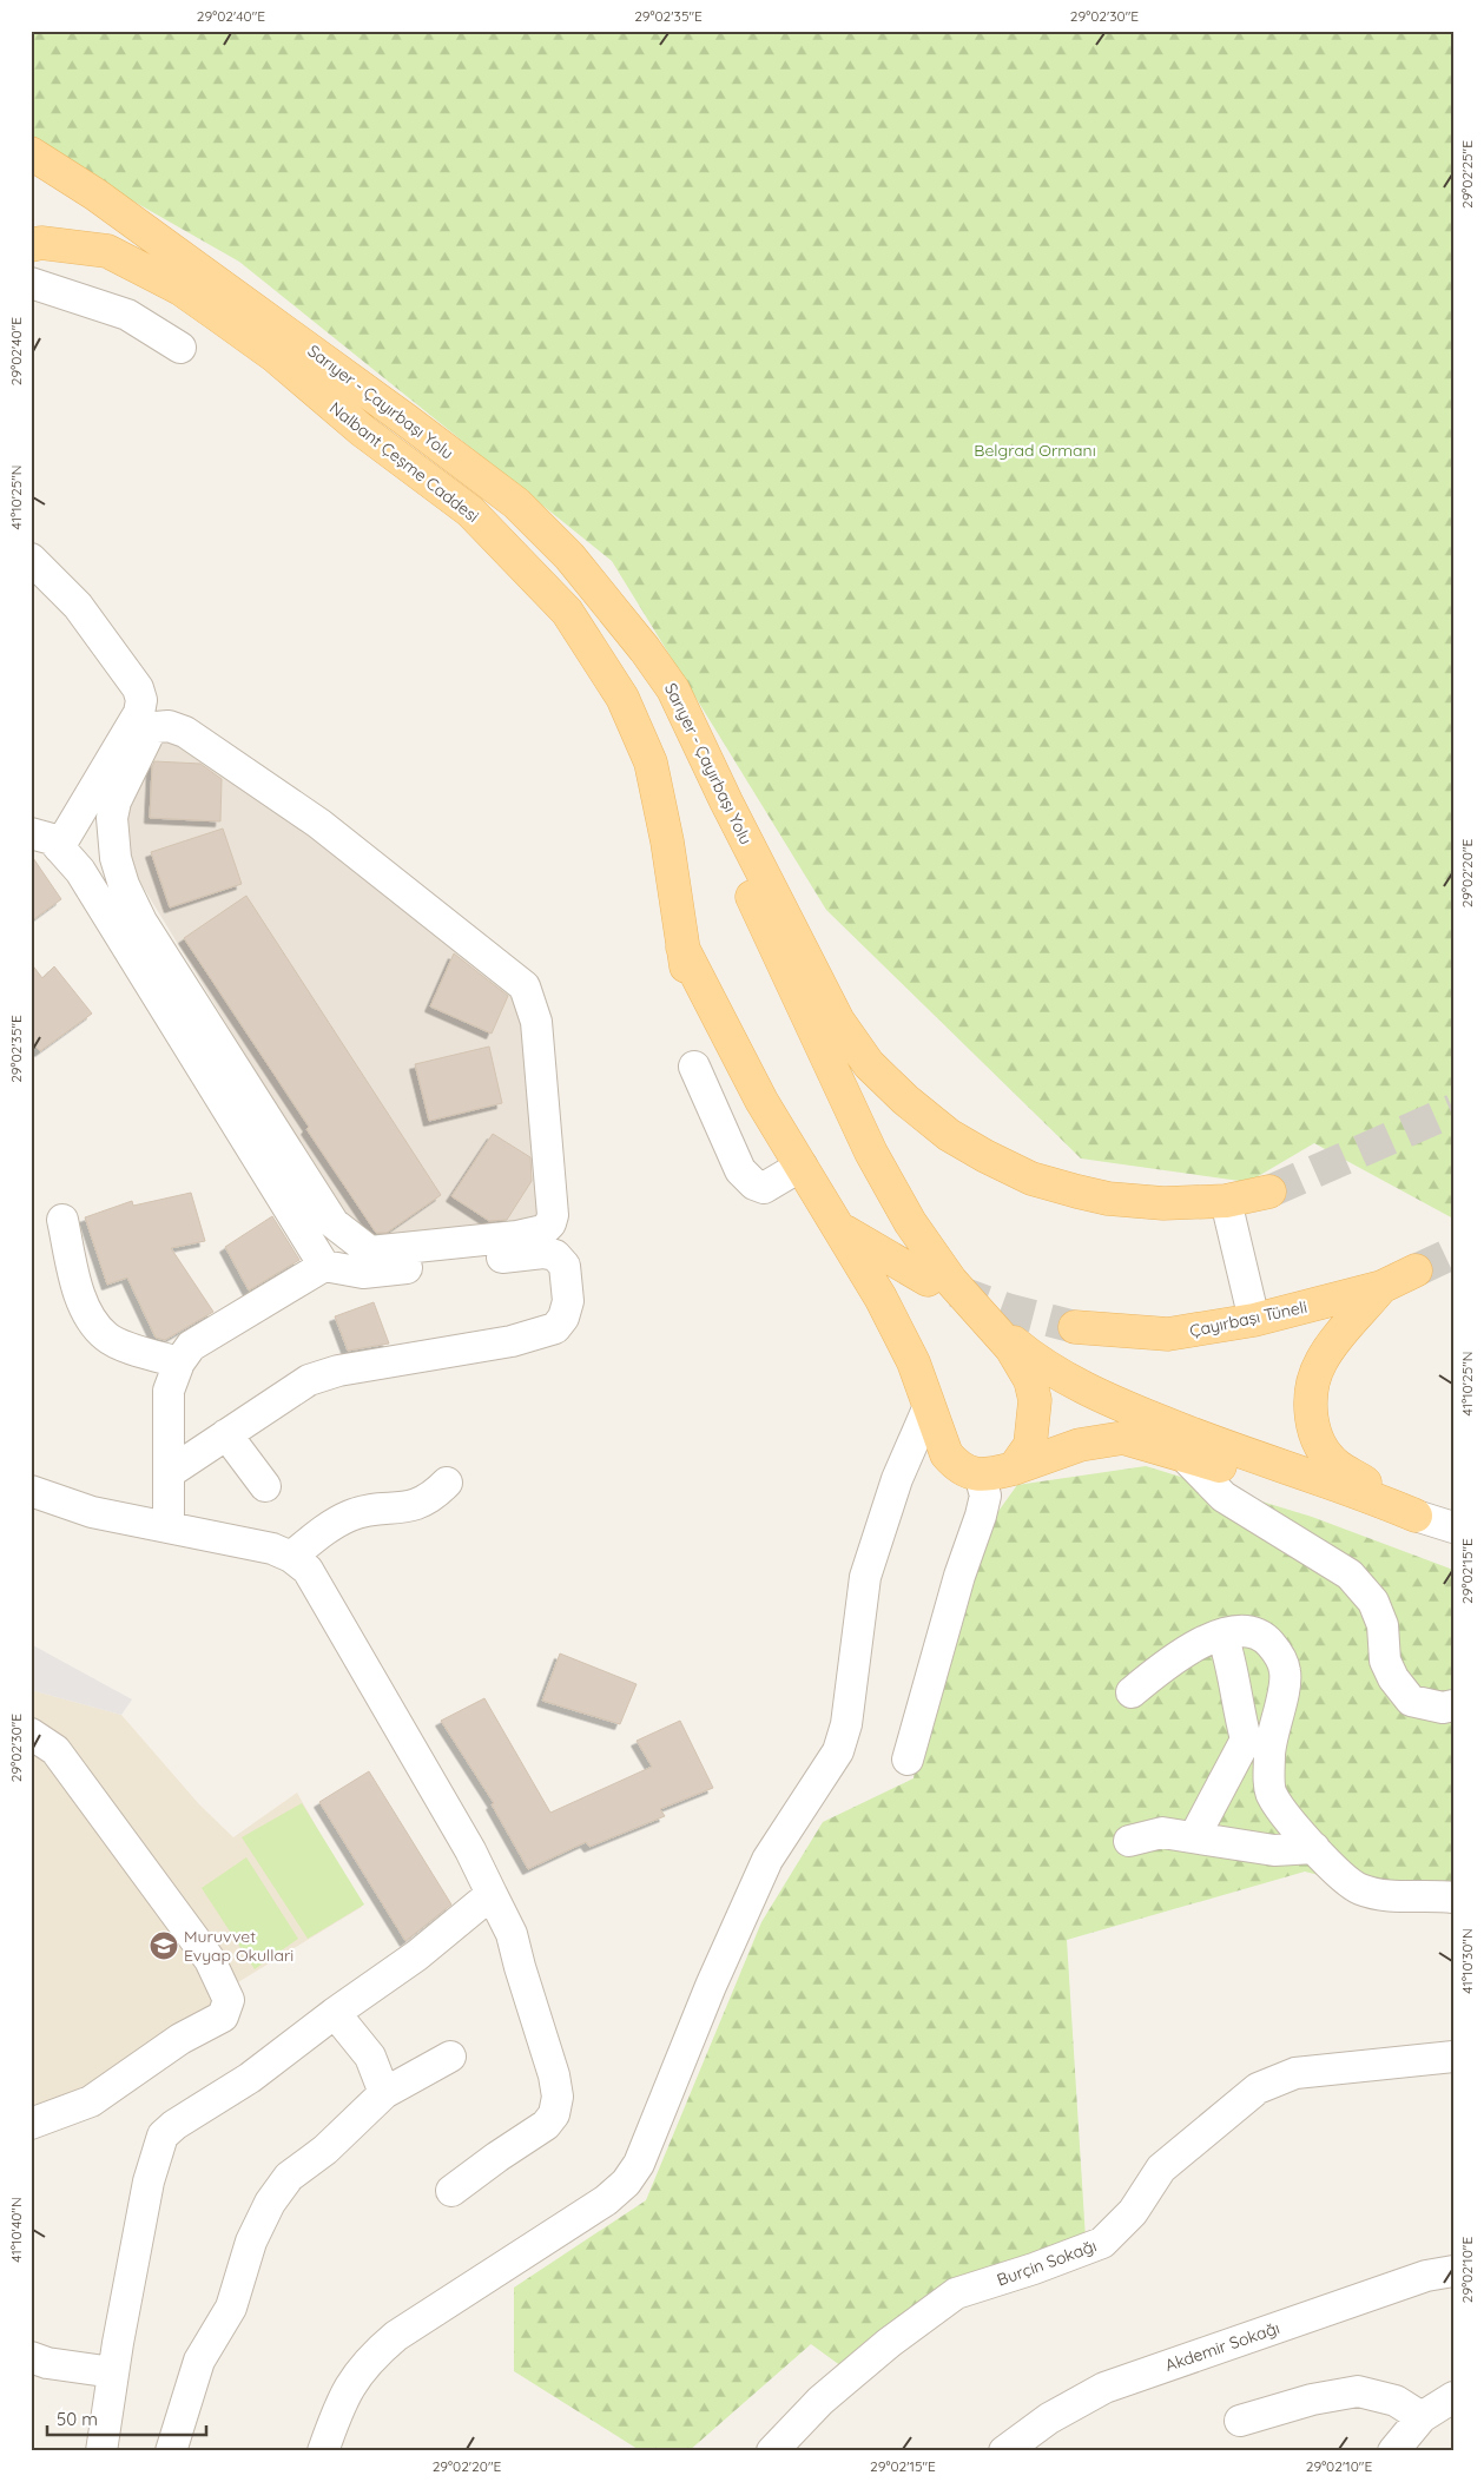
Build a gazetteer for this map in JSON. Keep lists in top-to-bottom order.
{
  "streets": {
    "main road": ["Sarıyer - Çayırbaşı Yolu", "Nalbant Çeşme Caddesi", "Çayırbaşı Tüneli"],
    "street": ["Burçin Sokağı", "Akdemir Sokağı"]
  },
  "parks": ["Belgrad Ormanı"],
  "places": {
    "school or university": ["Muruvvet Evyap Okullari"]
  },
  "scale_bar": "50 m",
  "coordinates": [
    "29°02'40\"E",
    "29°02'35\"E",
    "29°02'30\"E",
    "29°02'25\"E",
    "41°10'25\"N",
    "29°02'20\"E",
    "29°02'15\"E",
    "41°10'30\"N",
    "41°10'40\"N",
    "29°02'10\"E"
  ]
}
